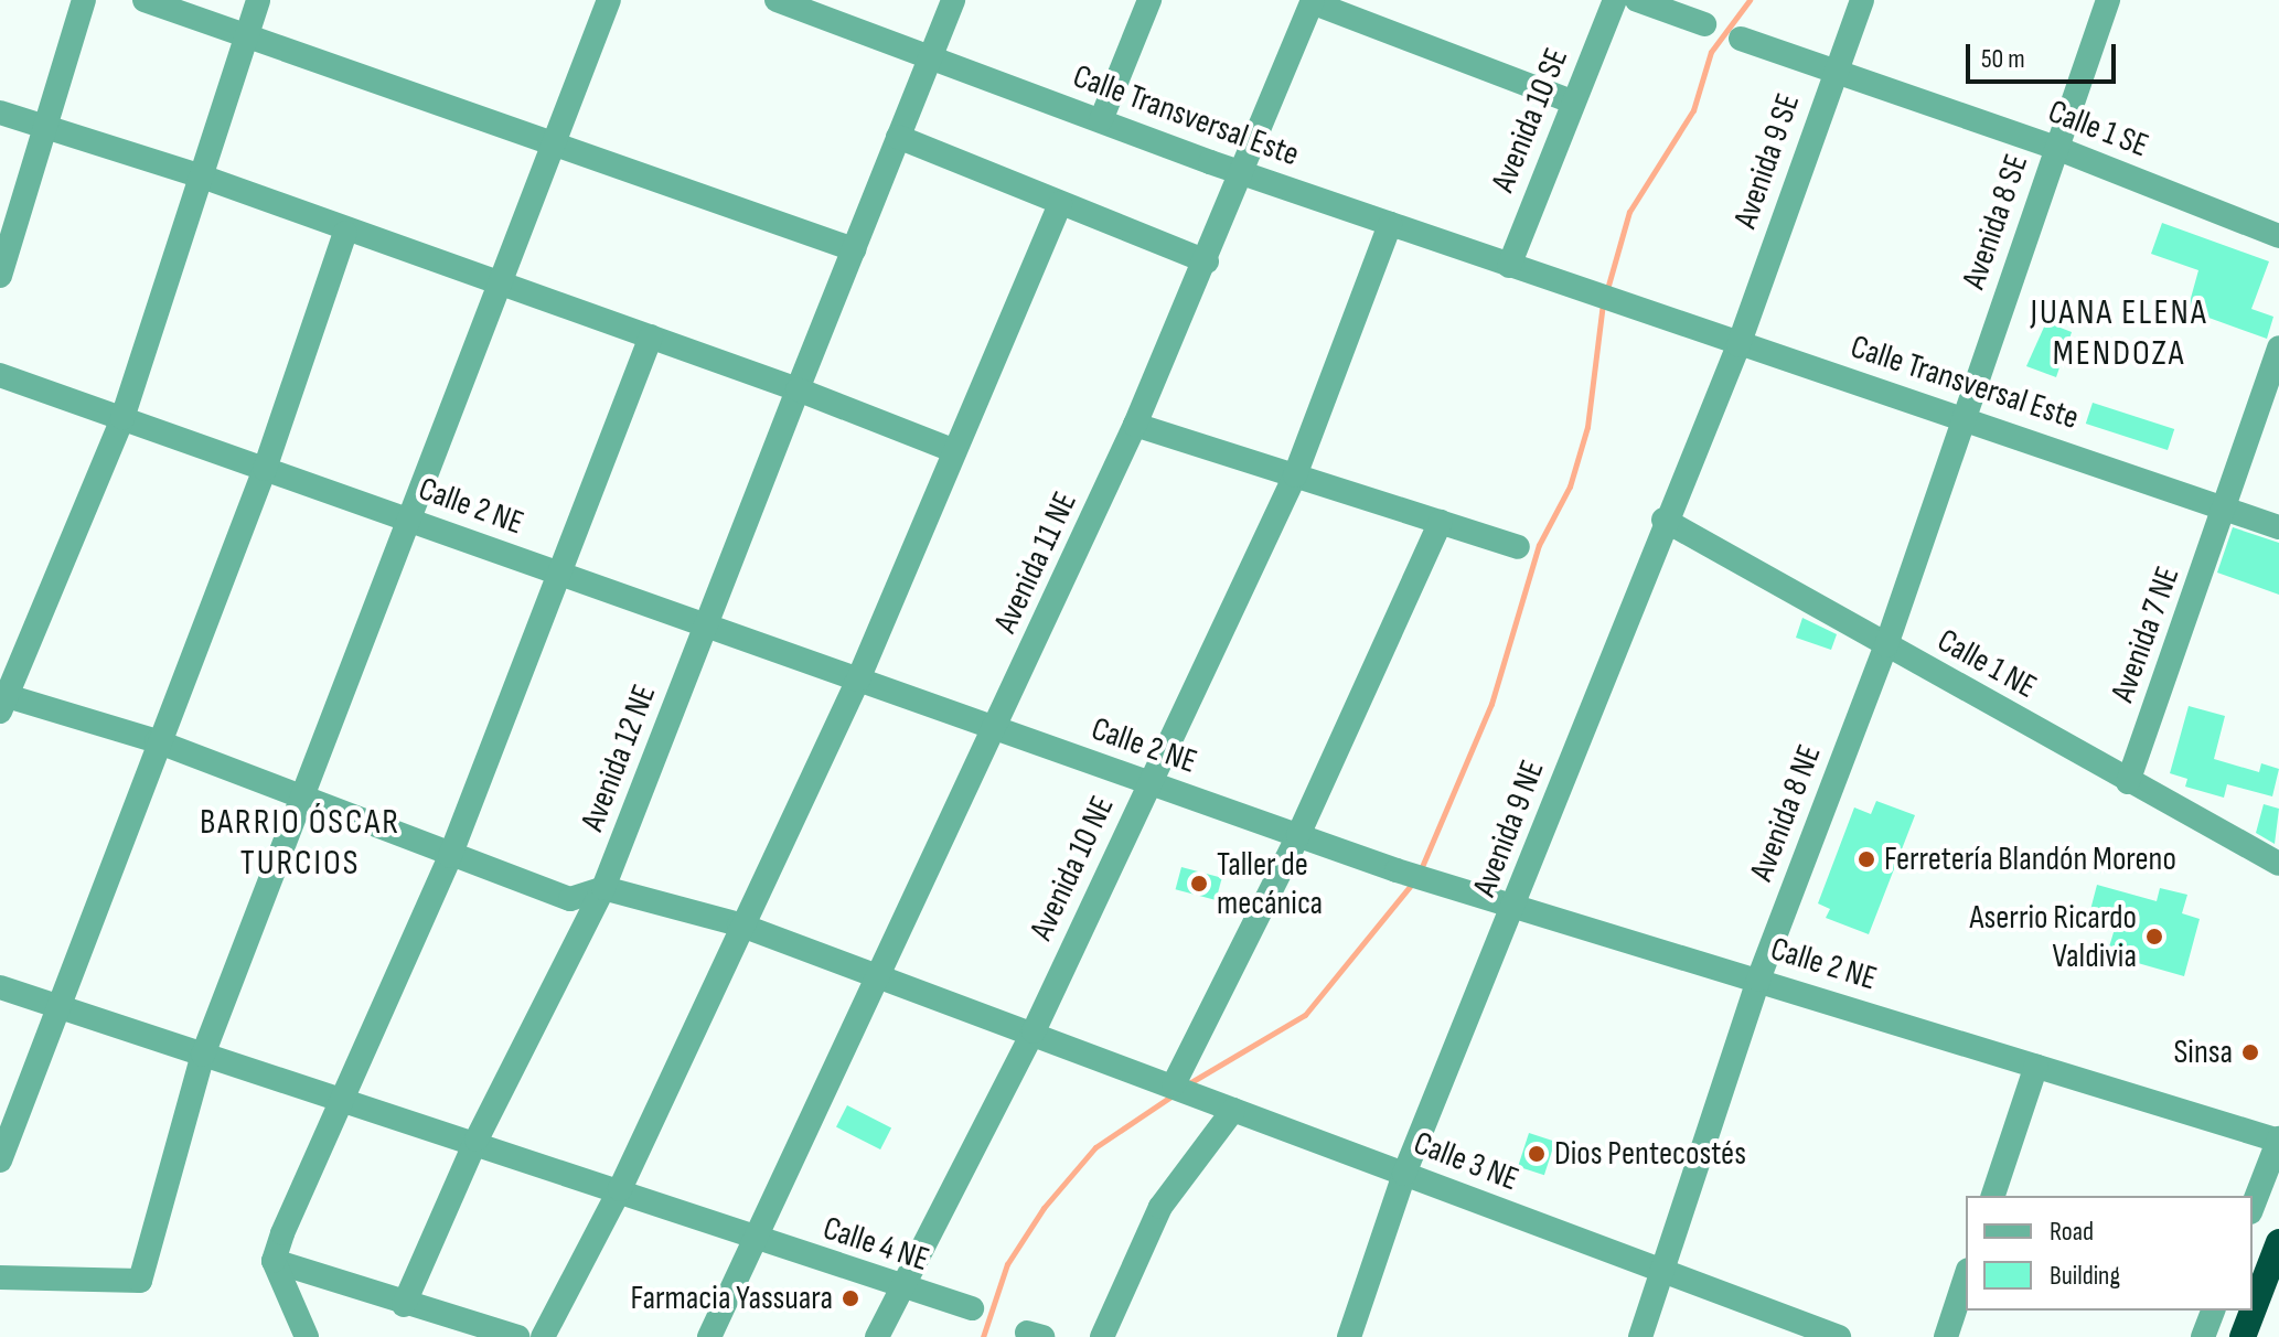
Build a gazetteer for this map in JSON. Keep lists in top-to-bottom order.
{
  "streets": {
    "street": [
      "Calle Transversal Este",
      "Avenida 10 SE",
      "Calle 1 SE",
      "Avenida 9 SE",
      "Avenida 8 SE",
      "Calle 2 NE",
      "Avenida 11 NE",
      "Avenida 7 NE",
      "Calle 1 NE",
      "Avenida 12 NE",
      "Avenida 8 NE",
      "Avenida 9 NE",
      "Avenida 10 NE",
      "Calle 3 NE",
      "Calle 4 NE"
    ]
  },
  "crossings": [
    ["Calle Transversal Este", "Avenida 10 SE"],
    ["Calle Transversal Este", "Avenida 9 SE"],
    ["Calle Transversal Este", "Avenida 8 SE"],
    ["Calle Transversal Este", "Avenida 11 NE"],
    ["Calle Transversal Este", "Avenida 7 NE"],
    ["Calle Transversal Este", "Avenida 12 NE"],
    ["Calle Transversal Este", "Avenida 8 NE"],
    ["Calle Transversal Este", "Avenida 9 NE"],
    ["Calle Transversal Este", "Avenida 10 NE"],
    ["Calle 1 SE", "Avenida 9 SE"],
    ["Calle 1 SE", "Avenida 8 SE"],
    ["Avenida 9 SE", "Avenida 9 NE"],
    ["Avenida 8 SE", "Avenida 8 NE"],
    ["Calle 2 NE", "Avenida 11 NE"],
    ["Calle 2 NE", "Avenida 12 NE"],
    ["Calle 2 NE", "Avenida 8 NE"],
    ["Calle 2 NE", "Avenida 9 NE"],
    ["Calle 2 NE", "Avenida 10 NE"],
    ["Avenida 11 NE", "Calle 3 NE"],
    ["Avenida 7 NE", "Calle 1 NE"],
    ["Calle 1 NE", "Avenida 8 NE"],
    ["Calle 1 NE", "Avenida 9 NE"],
    ["Avenida 12 NE", "Calle 3 NE"],
    ["Avenida 12 NE", "Calle 4 NE"],
    ["Avenida 8 NE", "Calle 3 NE"],
    ["Avenida 9 NE", "Calle 3 NE"],
    ["Avenida 10 NE", "Calle 3 NE"],
    ["Avenida 10 NE", "Calle 4 NE"]
  ],
  "districts": ["JUANA ELENA MENDOZA", "BARRIO ÓSCAR TURCIOS"],
  "places": [
    "Ferretería Blandón Moreno",
    "Taller de mecánica",
    "Aserrio Ricardo Valdivia",
    "Sinsa",
    "Dios Pentecostés",
    "Farmacia Yassuara"
  ],
  "legend": ["Road", "Building"],
  "scale_bar": "50 m"
}
